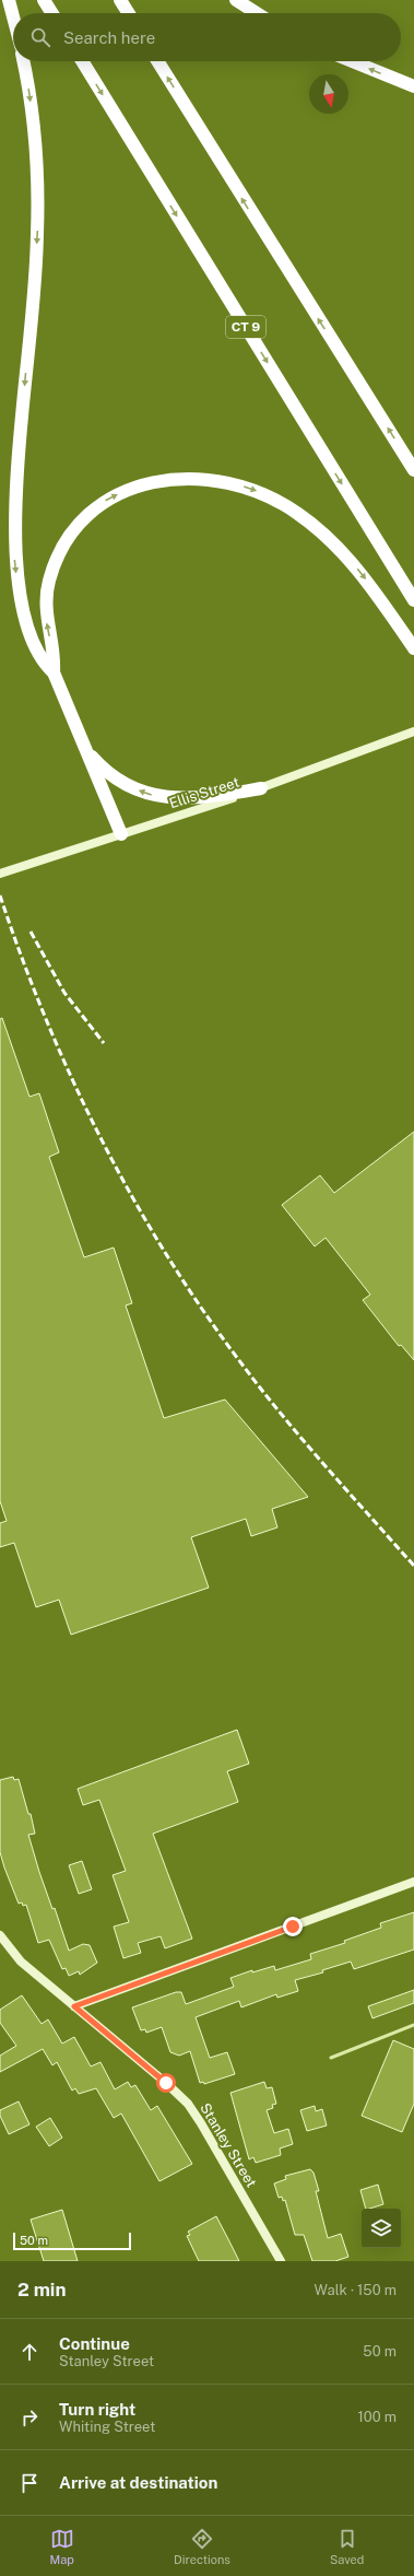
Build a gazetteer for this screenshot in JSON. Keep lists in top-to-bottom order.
{
  "streets": {
    "highway": ["CT 9"],
    "street": ["Ellis Street", "Stanley Street"]
  },
  "scale_bar": "50 m",
  "north": "bottom",
  "page": {
    "search": "Search here",
    "scale": "50 m",
    "heading": ["2 min", "Walk · 150 m"],
    "list": [
      ["Continue", "Stanley Street", "50 m"],
      ["Turn right", "Whiting Street", "100 m"],
      "Arrive at destination"
    ],
    "nav": ["Map", "Directions", "Saved"]
  }
}
